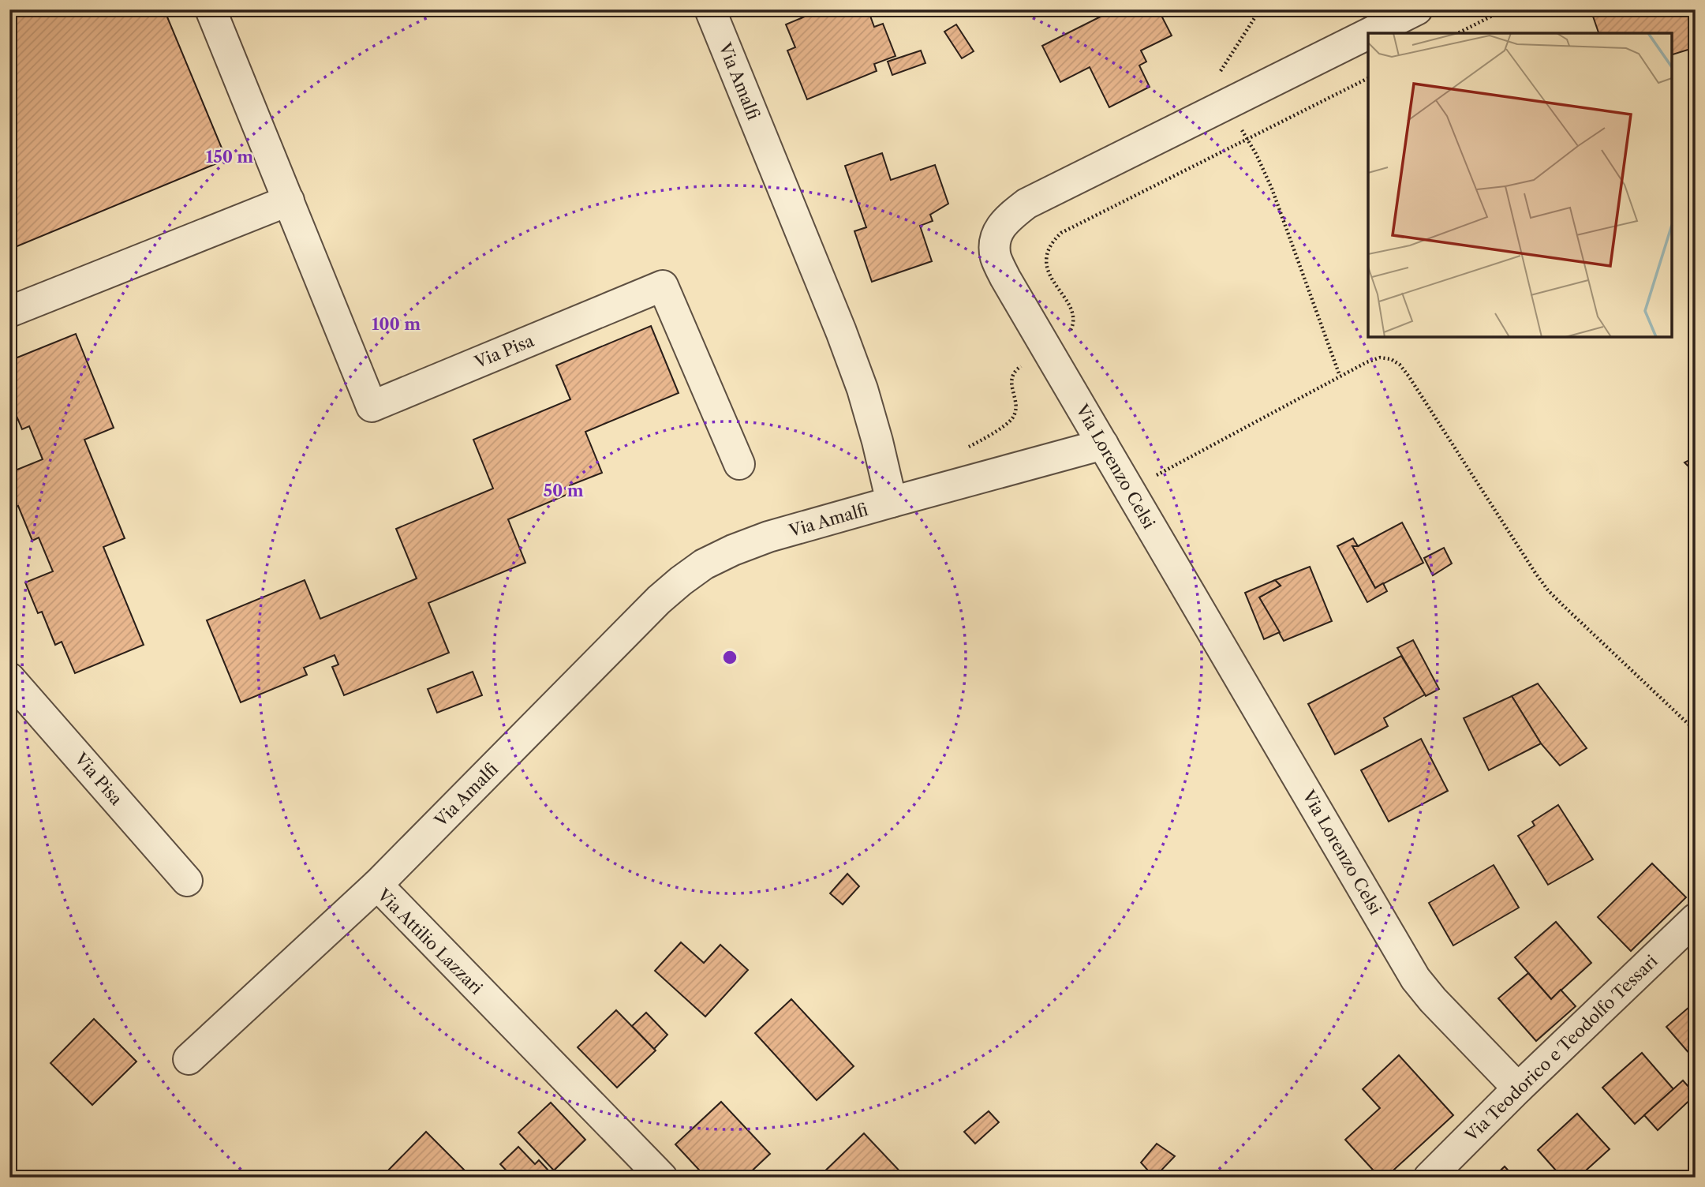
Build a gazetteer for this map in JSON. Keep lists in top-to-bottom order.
{
  "streets": {
    "street": [
      "Via Amalfi",
      "Via Pisa",
      "Via Lorenzo Celsi",
      "Via Attilio Lazzari",
      "Via Teodorico e Teodolfo Tessari"
    ]
  },
  "crossings": [
    ["Via Amalfi", "Via Attilio Lazzari"],
    ["Via Lorenzo Celsi", "Via Teodorico e Teodolfo Tessari"]
  ],
  "rings": ["150 m", "100 m", "50 m"]
}
